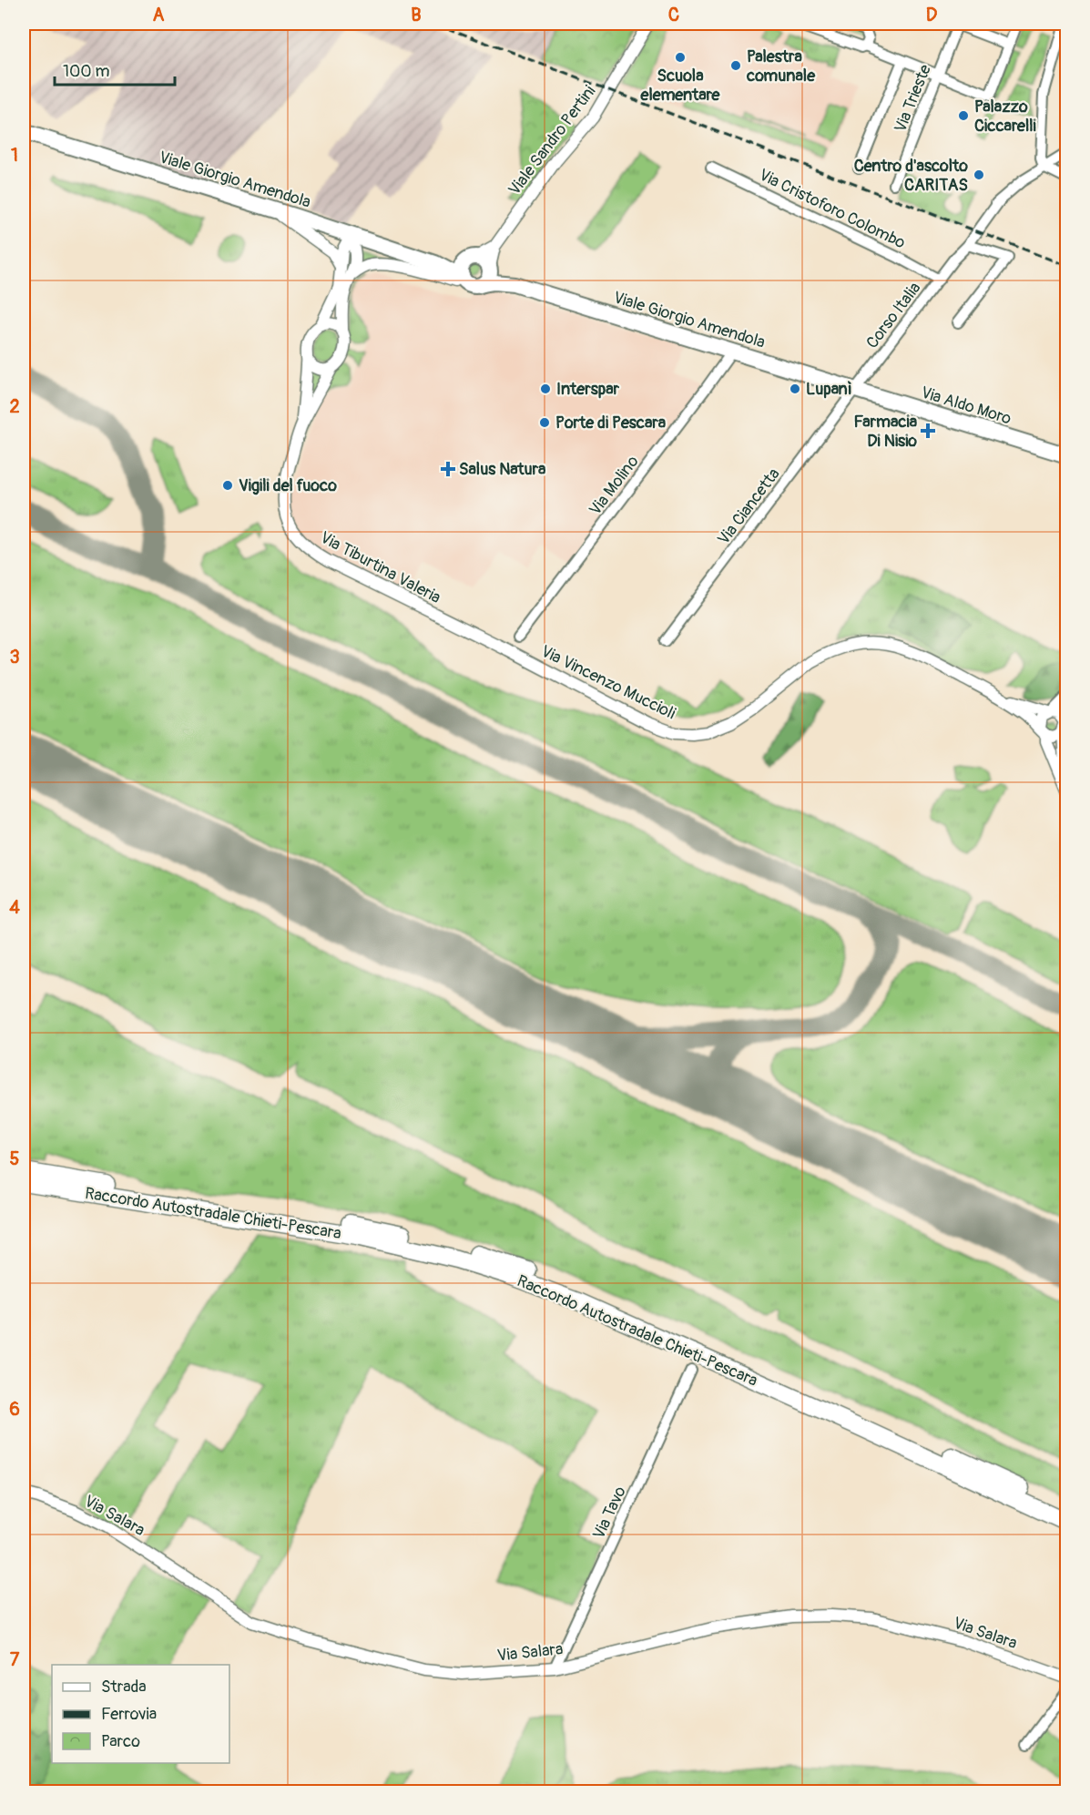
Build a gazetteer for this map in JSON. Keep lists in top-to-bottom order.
{
  "streets": {
    "highway": ["Raccordo Autostradale Chieti-Pescara"],
    "main road": ["Viale Giorgio Amendola", "Via Aldo Moro"],
    "street": [
      "Via Trieste",
      "Viale Sandro Pertini",
      "Via Cristoforo Colombo",
      "Corso Italia",
      "Via Molino",
      "Via Ciancetta",
      "Via Tiburtina Valeria",
      "Via Vincenzo Muccioli",
      "Via Tavo",
      "Via Salara"
    ]
  },
  "crossings": [
    ["Viale Sandro Pertini", "Viale Giorgio Amendola"],
    ["Viale Giorgio Amendola", "Corso Italia"],
    ["Viale Giorgio Amendola", "Via Aldo Moro"],
    ["Viale Giorgio Amendola", "Via Molino"],
    ["Viale Giorgio Amendola", "Via Ciancetta"],
    ["Via Cristoforo Colombo", "Corso Italia"],
    ["Corso Italia", "Via Aldo Moro"],
    ["Corso Italia", "Via Ciancetta"],
    ["Via Aldo Moro", "Via Ciancetta"],
    ["Via Tiburtina Valeria", "Via Vincenzo Muccioli"],
    ["Via Tavo", "Via Salara"]
  ],
  "places": {
    "other": [
      "Scuola elementare",
      "Palestra comunale",
      "Palazzo Ciccarelli",
      "Centro d'ascolto CARITAS",
      "Interspar",
      "Lupanì",
      "Porte di Pescara",
      "Vigili del fuoco"
    ],
    "health": ["Farmacia Di Nisio", "Salus Natura"]
  },
  "legend": ["Strada", "Ferrovia", "Parco"],
  "scale_bar": "100 m",
  "grid": {
    "columns": [
      "A",
      "B",
      "C",
      "D"
    ],
    "rows": [
      "1",
      "2",
      "3",
      "4",
      "5",
      "6",
      "7"
    ]
  }
}
